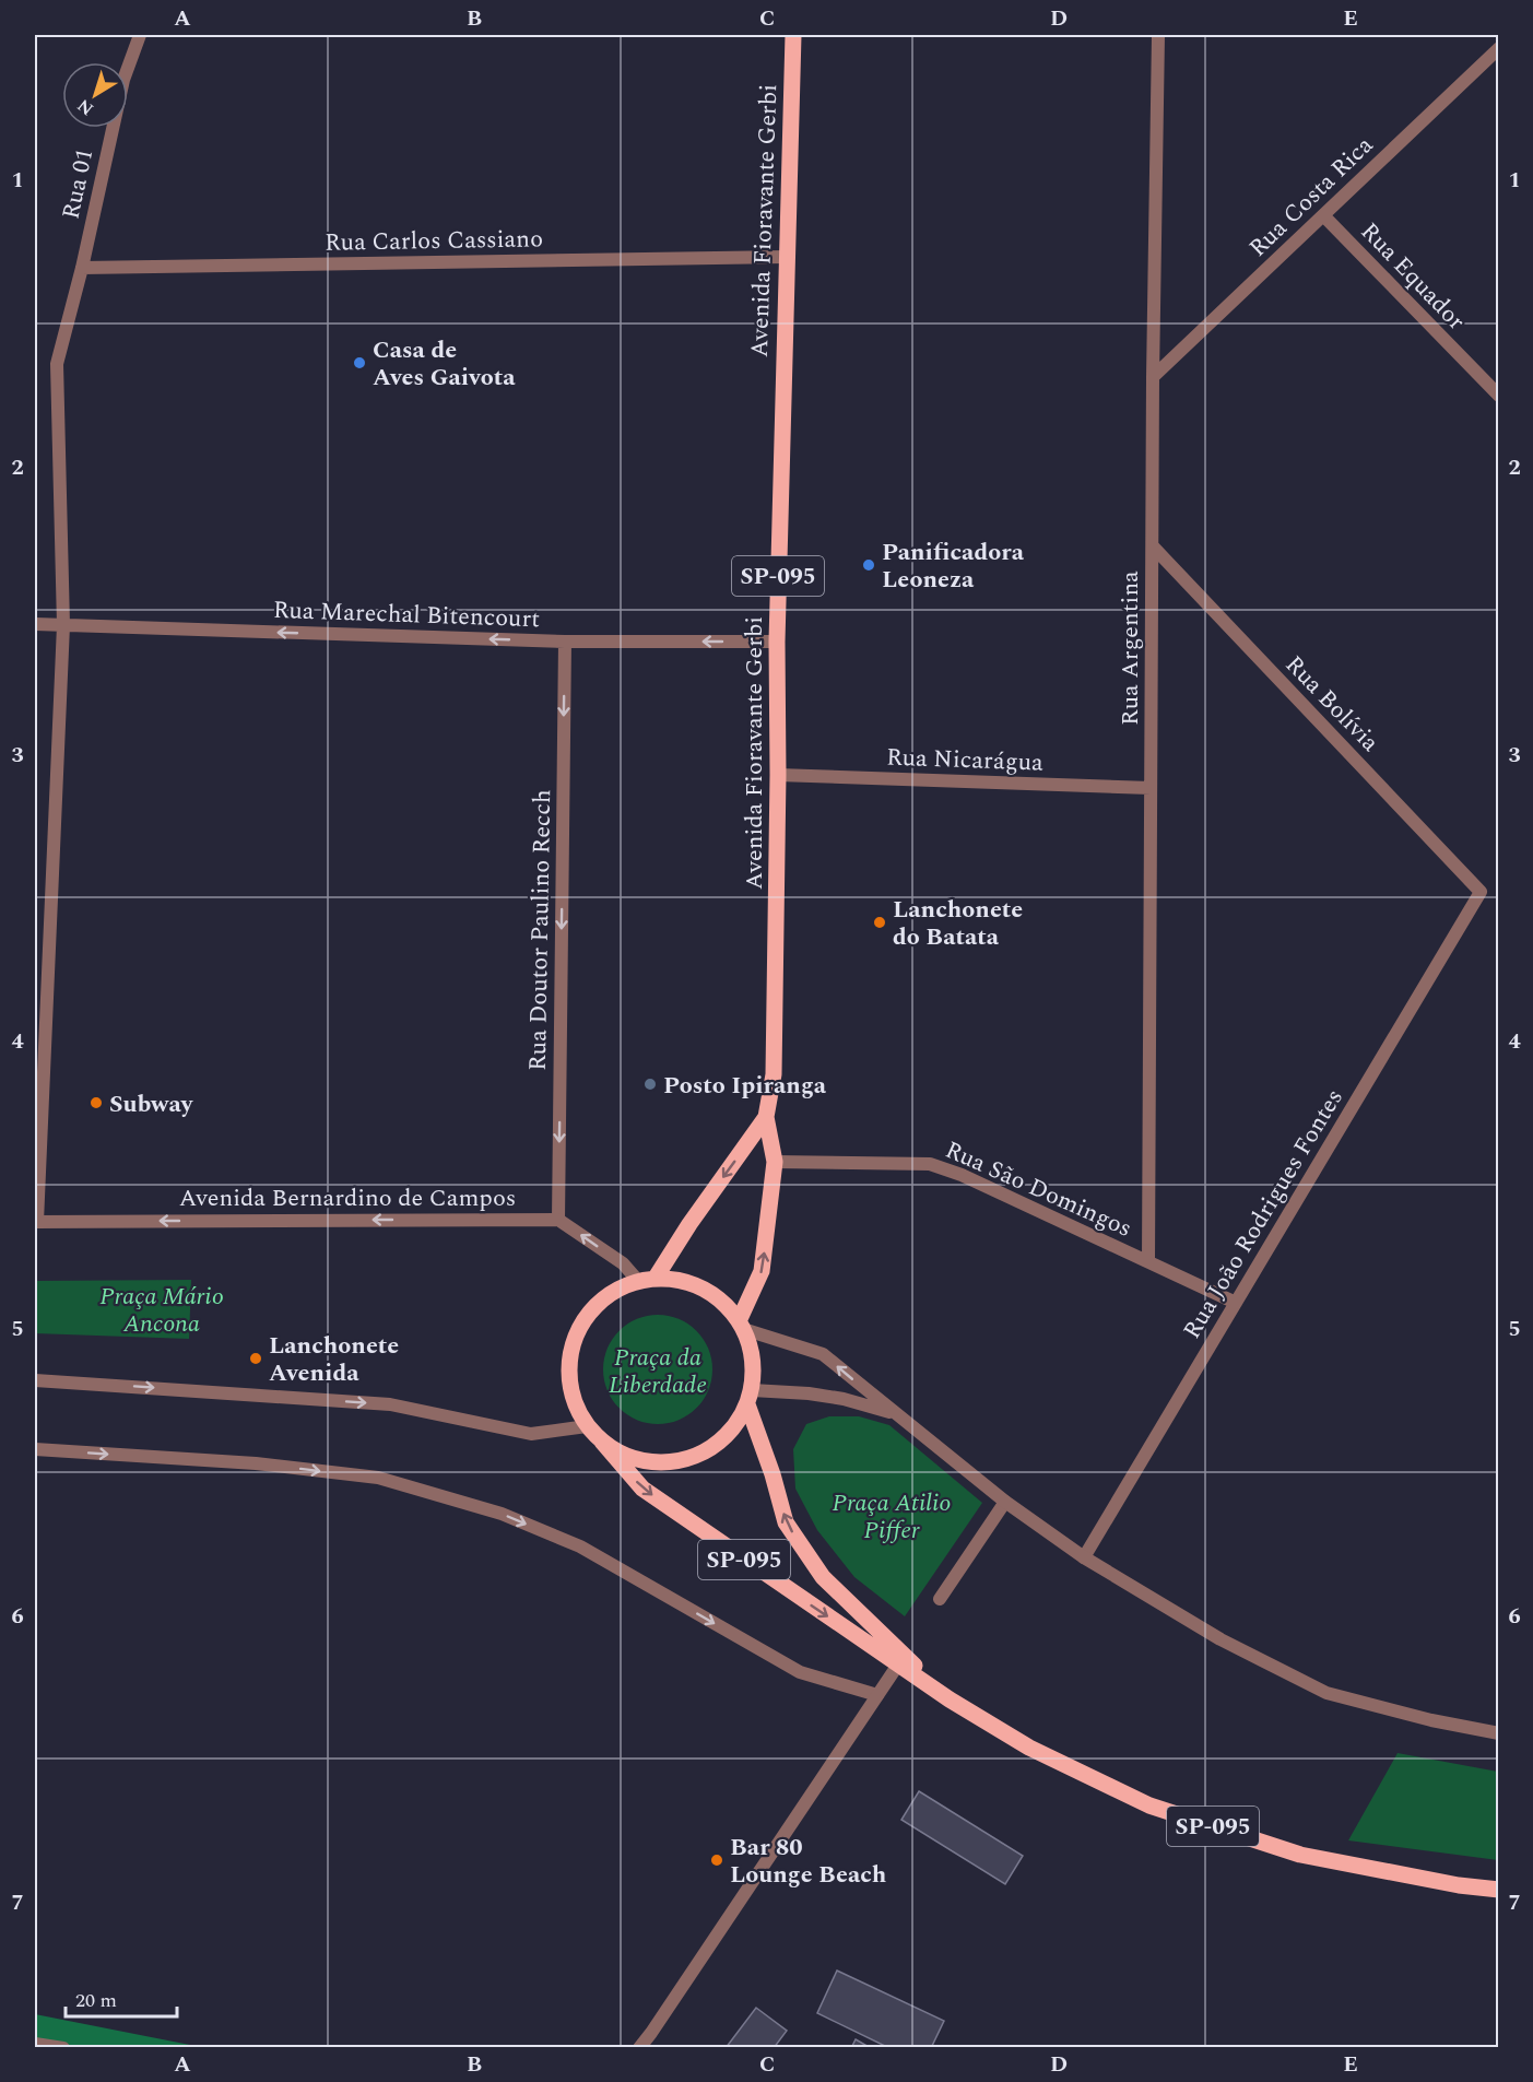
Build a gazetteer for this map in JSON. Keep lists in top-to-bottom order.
{
  "streets": {
    "main road": ["Avenida Fioravante Gerbi", "SP-095"],
    "street": [
      "Rua 01",
      "Rua Costa Rica",
      "Rua Carlos Cassiano",
      "Rua Equador",
      "Rua Marechal Bitencourt",
      "Rua Argentina",
      "Rua Bolívia",
      "Rua Nicarágua",
      "Rua Doutor Paulino Recch",
      "Rua São Domingos",
      "Avenida Bernardino de Campos",
      "Rua João Rodrigues Fontes"
    ]
  },
  "crossings": [
    ["Rua 01", "Rua Carlos Cassiano"],
    ["Rua 01", "Rua Marechal Bitencourt"],
    ["Rua 01", "Avenida Bernardino de Campos"],
    ["Rua Costa Rica", "Rua Equador"],
    ["Rua Costa Rica", "Rua Argentina"],
    ["Avenida Fioravante Gerbi", "Rua Carlos Cassiano"],
    ["Avenida Fioravante Gerbi", "SP-095"],
    ["Avenida Fioravante Gerbi", "Rua Marechal Bitencourt"],
    ["Avenida Fioravante Gerbi", "Rua Nicarágua"],
    ["Avenida Fioravante Gerbi", "Rua São Domingos"],
    ["Rua Marechal Bitencourt", "Rua Doutor Paulino Recch"],
    ["Rua Argentina", "Rua Bolívia"],
    ["Rua Argentina", "Rua Nicarágua"],
    ["Rua Argentina", "Rua São Domingos"],
    ["Rua Bolívia", "Rua João Rodrigues Fontes"],
    ["Rua Doutor Paulino Recch", "Avenida Bernardino de Campos"],
    ["Rua São Domingos", "Rua João Rodrigues Fontes"]
  ],
  "one_way": ["Rua Marechal Bitencourt", "Rua Doutor Paulino Recch", "Avenida Bernardino de Campos"],
  "parks": ["Praça Mário Ancona", "Praça da Liberdade", "Praça Atilio Piffer"],
  "places": [
    "Casa de Aves Gaivota",
    "Panificadora Leoneza",
    "Lanchonete do Batata",
    "Posto Ipiranga",
    "Subway",
    "Lanchonete Avenida",
    "Bar 80 Lounge Beach"
  ],
  "scale_bar": "20 m",
  "north": "bottom left",
  "grid": {
    "columns": [
      "A",
      "B",
      "C",
      "D",
      "E"
    ],
    "rows": [
      "1",
      "2",
      "3",
      "4",
      "5",
      "6",
      "7"
    ]
  }
}
